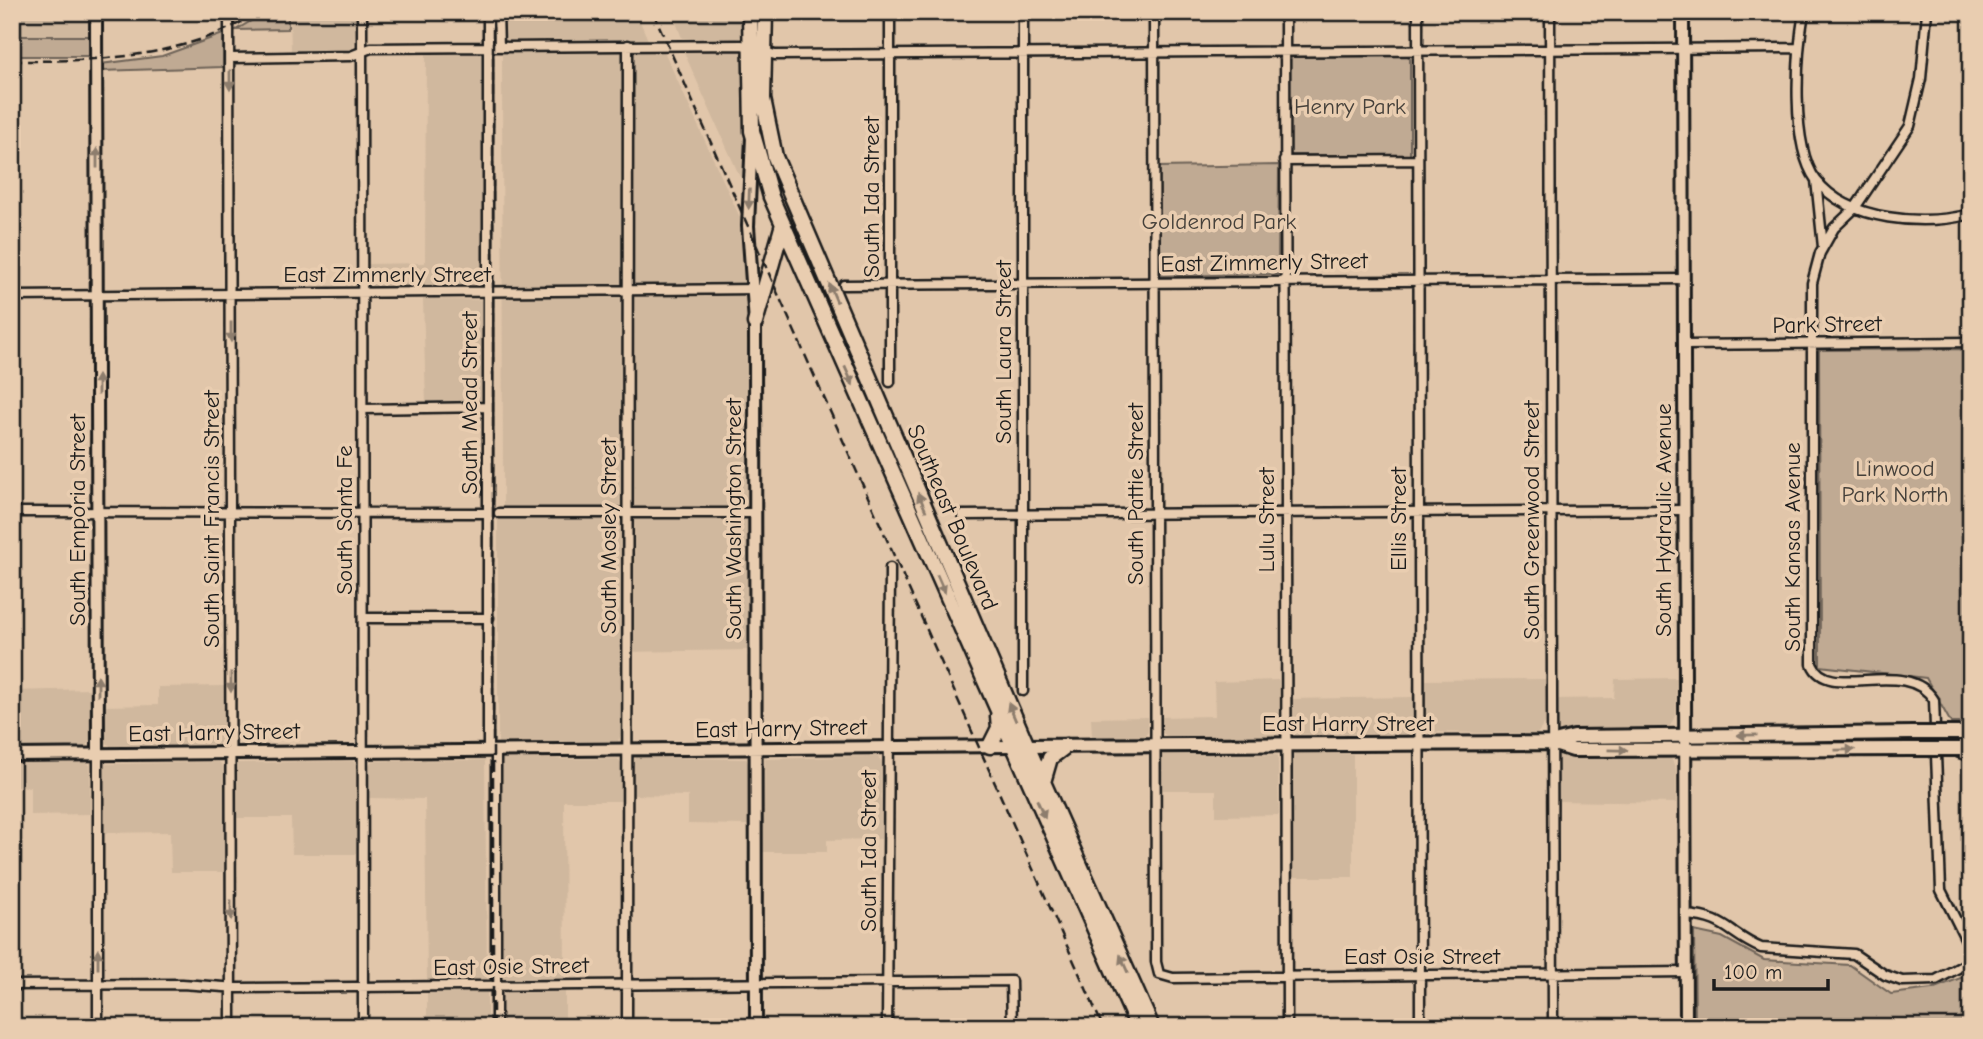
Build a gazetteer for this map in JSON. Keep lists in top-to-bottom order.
{
  "streets": {
    "main road": ["Southeast Boulevard", "East Harry Street"],
    "street": [
      "South Ida Street",
      "East Zimmerly Street",
      "Park Street",
      "South Laura Street",
      "South Mead Street",
      "South Pattie Street",
      "South Saint Francis Street",
      "South Washington Street",
      "Ellis Street",
      "South Emporia Street",
      "South Santa Fe",
      "Lulu Street",
      "South Greenwood Street",
      "South Hydraulic Avenue",
      "South Mosley Street",
      "South Kansas Avenue",
      "East Osie Street"
    ]
  },
  "crossings": [
    ["South Ida Street", "East Zimmerly Street"],
    ["South Ida Street", "East Harry Street"],
    ["South Ida Street", "East Osie Street"],
    ["East Zimmerly Street", "South Laura Street"],
    ["East Zimmerly Street", "South Mead Street"],
    ["East Zimmerly Street", "South Pattie Street"],
    ["East Zimmerly Street", "South Saint Francis Street"],
    ["East Zimmerly Street", "Ellis Street"],
    ["East Zimmerly Street", "South Emporia Street"],
    ["East Zimmerly Street", "South Santa Fe"],
    ["East Zimmerly Street", "Lulu Street"],
    ["East Zimmerly Street", "South Greenwood Street"],
    ["East Zimmerly Street", "South Hydraulic Avenue"],
    ["East Zimmerly Street", "South Mosley Street"],
    ["Park Street", "South Hydraulic Avenue"],
    ["Park Street", "South Kansas Avenue"],
    ["South Mead Street", "East Harry Street"],
    ["South Mead Street", "East Osie Street"],
    ["South Pattie Street", "East Harry Street"],
    ["South Pattie Street", "East Osie Street"],
    ["Southeast Boulevard", "East Harry Street"],
    ["South Saint Francis Street", "East Harry Street"],
    ["South Saint Francis Street", "East Osie Street"],
    ["South Washington Street", "East Harry Street"],
    ["South Washington Street", "East Osie Street"],
    ["Ellis Street", "East Harry Street"],
    ["Ellis Street", "East Osie Street"],
    ["South Emporia Street", "East Harry Street"],
    ["South Emporia Street", "East Osie Street"],
    ["South Santa Fe", "East Harry Street"],
    ["South Santa Fe", "East Osie Street"],
    ["Lulu Street", "East Harry Street"],
    ["Lulu Street", "East Osie Street"],
    ["South Greenwood Street", "East Harry Street"],
    ["South Greenwood Street", "East Osie Street"],
    ["South Hydraulic Avenue", "East Harry Street"],
    ["South Hydraulic Avenue", "East Osie Street"],
    ["South Mosley Street", "East Harry Street"],
    ["South Mosley Street", "East Osie Street"]
  ],
  "one_way": ["South Saint Francis Street", "South Emporia Street"],
  "parks": ["Henry Park", "Goldenrod Park", "Linwood Park North"],
  "scale_bar": "100 m"
}
